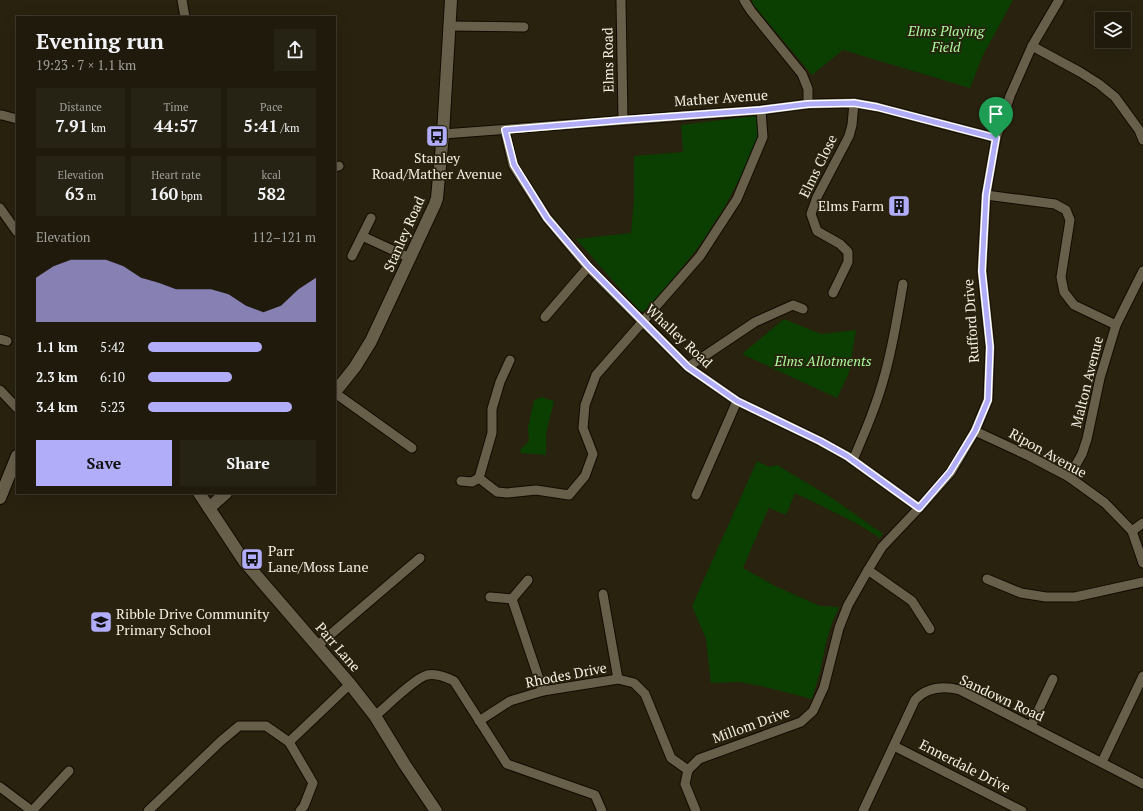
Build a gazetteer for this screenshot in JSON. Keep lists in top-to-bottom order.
{
  "streets": {
    "street": [
      "Elms Road",
      "Mather Avenue",
      "Elms Close",
      "Stanley Road",
      "Rufford Drive",
      "Whalley Road",
      "Malton Avenue",
      "Ripon Avenue",
      "Parr Lane",
      "Rhodes Drive",
      "Sandown Road",
      "Millom Drive",
      "Ennerdale Drive"
    ]
  },
  "crossings": [
    ["Elms Road", "Mather Avenue"],
    ["Mather Avenue", "Elms Close"],
    ["Mather Avenue", "Stanley Road"],
    ["Mather Avenue", "Rufford Drive"],
    ["Mather Avenue", "Whalley Road"],
    ["Rufford Drive", "Whalley Road"],
    ["Rufford Drive", "Ripon Avenue"],
    ["Rufford Drive", "Millom Drive"],
    ["Malton Avenue", "Ripon Avenue"],
    ["Rhodes Drive", "Millom Drive"],
    ["Sandown Road", "Ennerdale Drive"]
  ],
  "parks": ["Elms Playing Field", "Elms Allotments"],
  "places": {
    "bus stop": ["Stanley Road/Mather Avenue", "Parr Lane/Moss Lane"],
    "building": ["Elms Farm"],
    "school or university": ["Ribble Drive Community Primary School"]
  },
  "page": {
    "heading": ["Evening run", "19:23 · 7 × 1.1 km"],
    "stats": [
      ["Distance", "7.91 km"],
      ["Time", "44:57"],
      ["Pace", "5:41 /km"],
      ["Elevation", "63 m"],
      ["Heart rate", "160 bpm"],
      ["kcal", "582"]
    ],
    "chart": ["Elevation", "112–121 m"],
    "list": [
      {
        "name": "1.1 km",
        "note": "5:42"
      },
      {
        "name": "2.3 km",
        "note": "6:10"
      },
      {
        "name": "3.4 km",
        "note": "5:23"
      }
    ],
    "buttons": ["Save", "Share"]
  }
}
